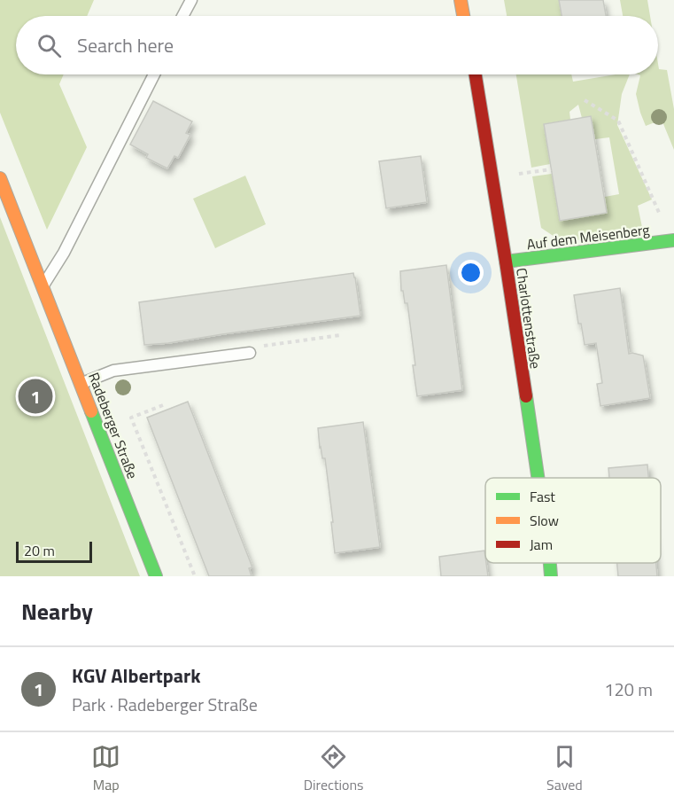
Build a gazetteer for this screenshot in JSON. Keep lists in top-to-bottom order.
{
  "streets": {
    "street": ["Auf dem Meisenberg", "Charlottenstraße", "Radeberger Straße"]
  },
  "crossings": [
    ["Auf dem Meisenberg", "Charlottenstraße"]
  ],
  "legend": ["Fast", "Slow", "Jam"],
  "scale_bar": "20 m",
  "page": {
    "search": "Search here",
    "pins": "1",
    "scale": "20 m",
    "heading": "Nearby",
    "list": [
      {
        "mark": "1",
        "name": "KGV Albertpark",
        "note": "Park · Radeberger Straße",
        "value": "120 m"
      }
    ],
    "nav": ["Map", "Directions", "Saved"]
  }
}
